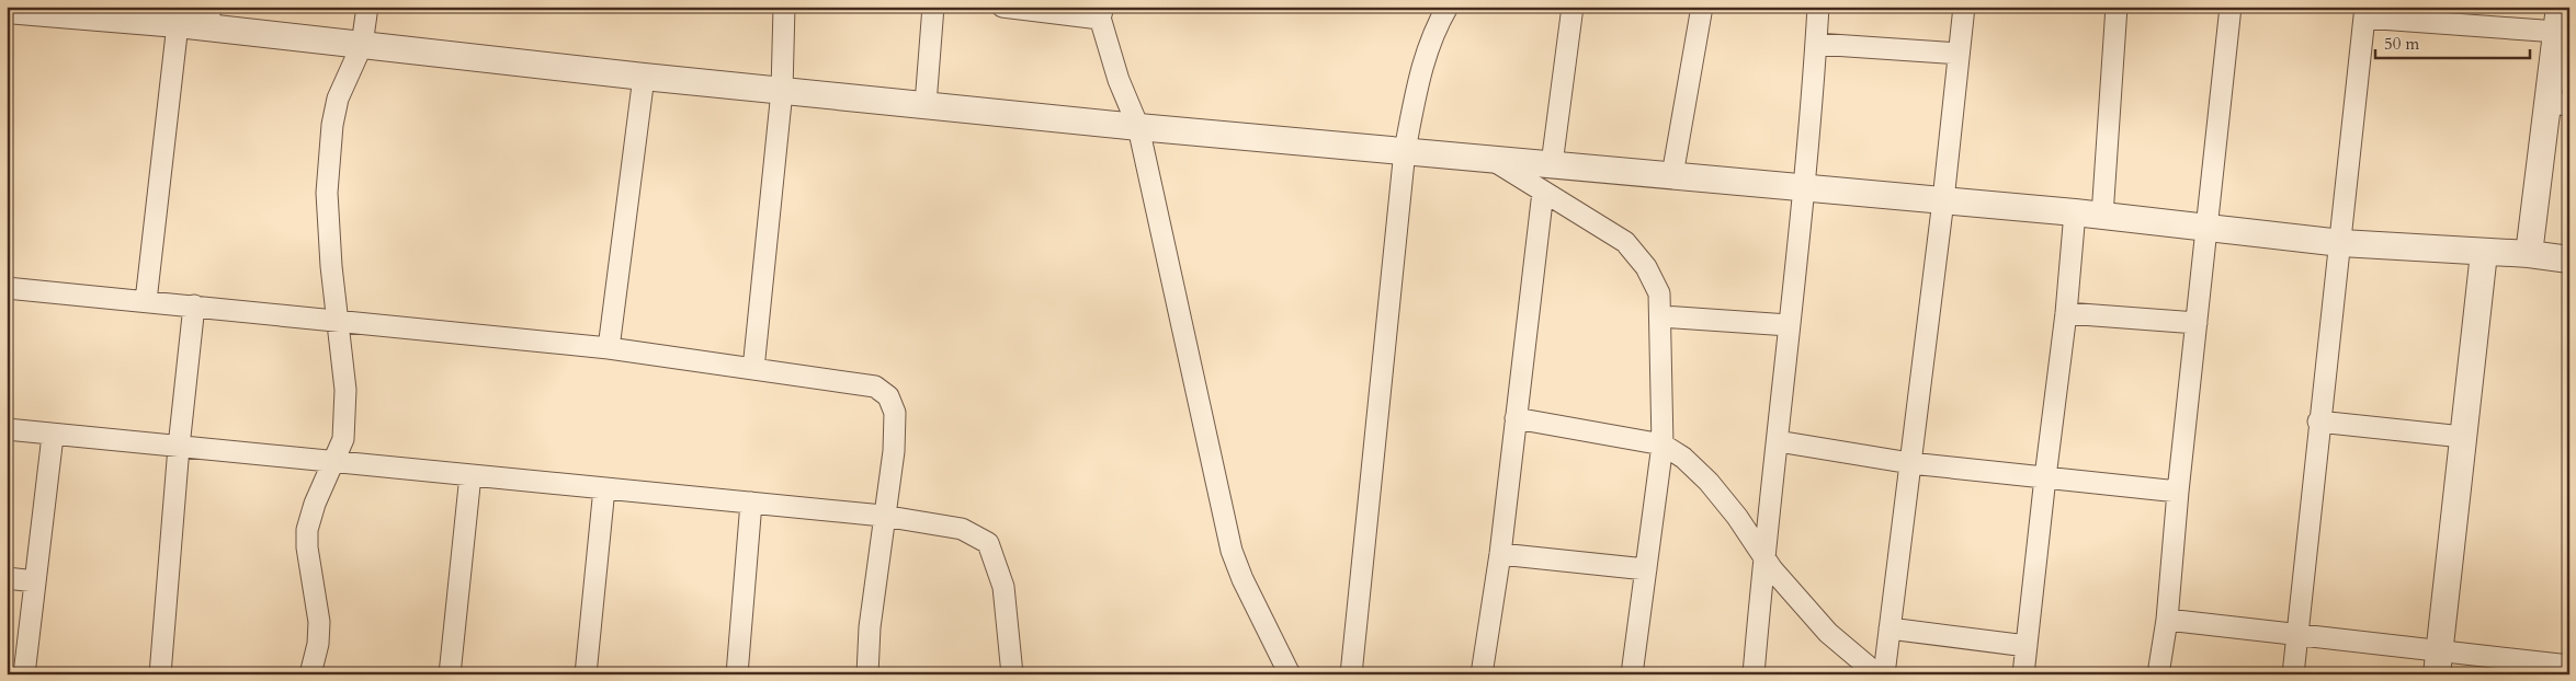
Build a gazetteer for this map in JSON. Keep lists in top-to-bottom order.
{
  "scale_bar": "50 m"
}
